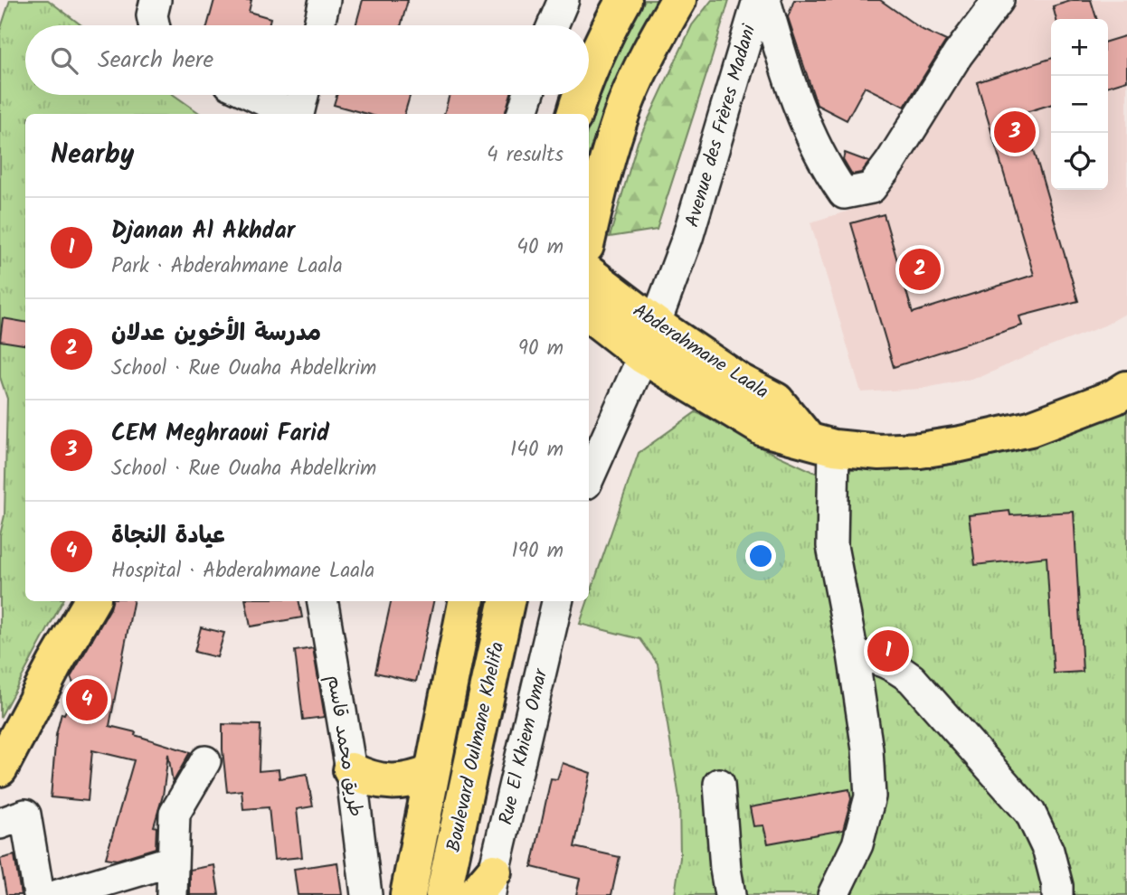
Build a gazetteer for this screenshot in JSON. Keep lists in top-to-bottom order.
{
  "streets": {
    "main road": ["Abderahmane Laala", "Boulevard Oulmane Khelifa"],
    "street": ["Avenue des Frères Madani", "طريق محمد قاسم", "Rue El Khiem Omar"]
  },
  "crossings": [
    ["Avenue des Frères Madani", "Abderahmane Laala"]
  ],
  "page": {
    "map_buttons": ["+", "−"],
    "search": "Search here",
    "pins": [
      "3",
      "2",
      "1",
      "4"
    ],
    "heading": ["Nearby", "4 results"],
    "list": [
      {
        "mark": "1",
        "name": "Djanan Al Akhdar",
        "note": "Park · Abderahmane Laala",
        "value": "40 m"
      },
      {
        "mark": "2",
        "name": "مدرسة الأخوين عدلان",
        "note": "School · Rue Ouaha Abdelkrim",
        "value": "90 m"
      },
      {
        "mark": "3",
        "name": "CEM Meghraoui Farid",
        "note": "School · Rue Ouaha Abdelkrim",
        "value": "140 m"
      },
      {
        "mark": "4",
        "name": "عيادة النجاة",
        "note": "Hospital · Abderahmane Laala",
        "value": "190 m"
      }
    ]
  }
}
